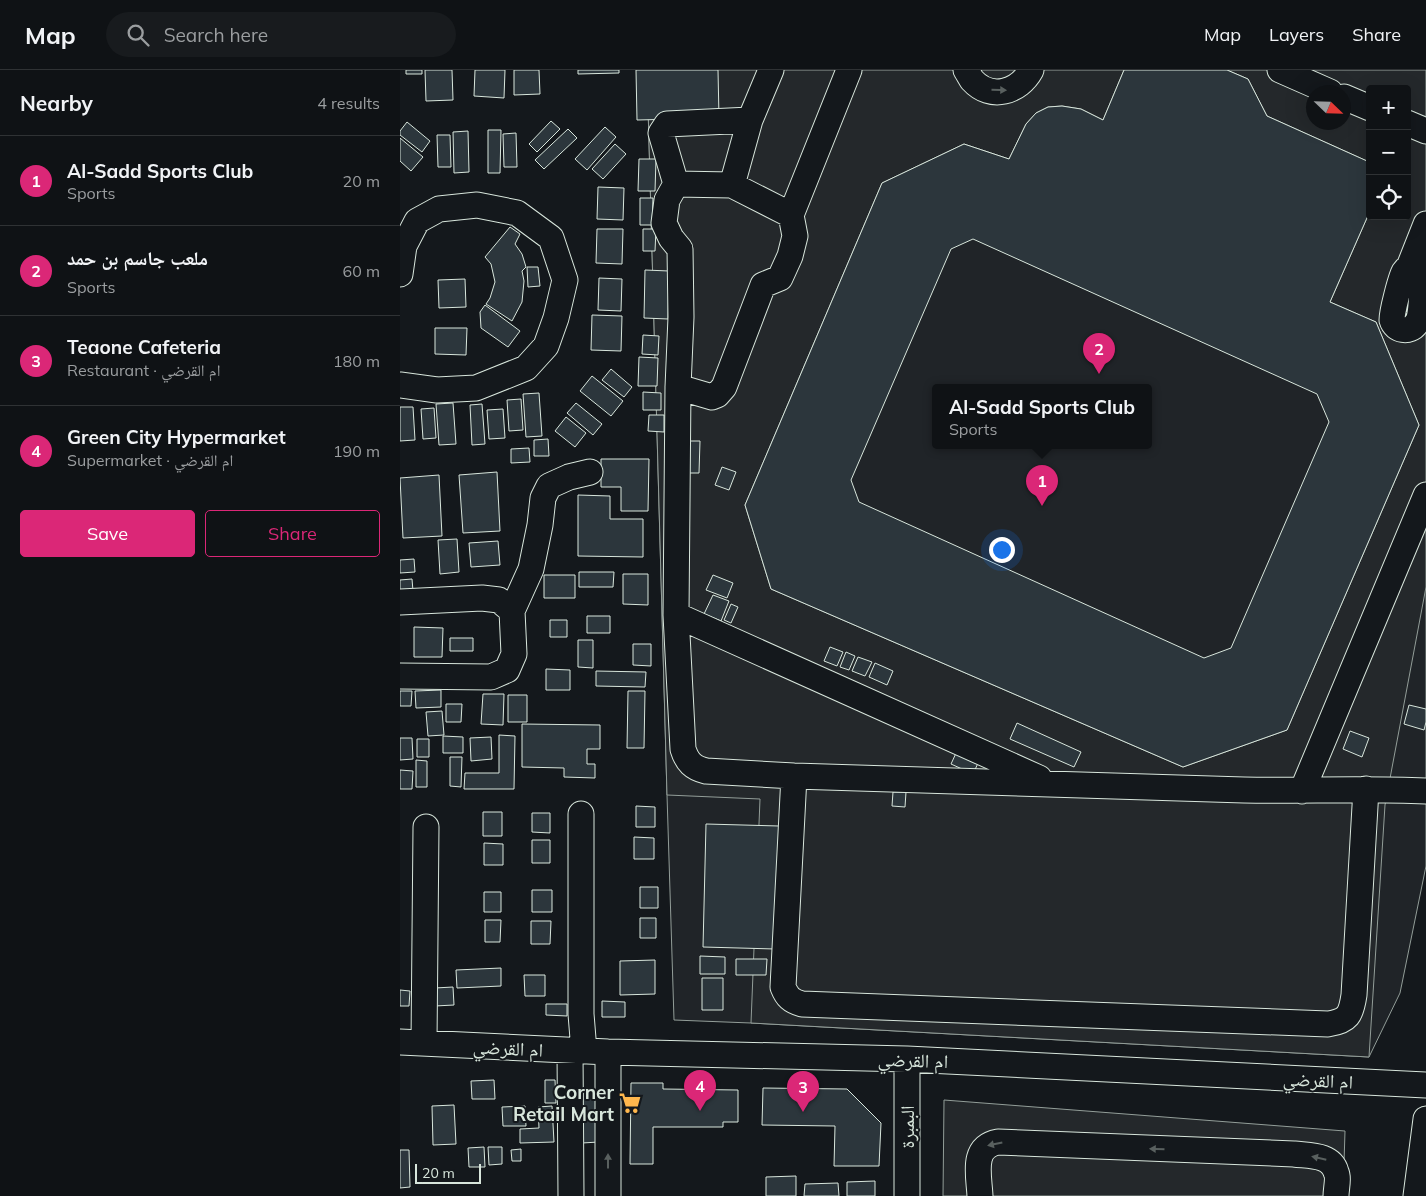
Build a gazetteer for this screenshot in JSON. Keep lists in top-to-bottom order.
{
  "streets": {
    "street": ["ام القرضي", "البمبرة"]
  },
  "crossings": [
    ["ام القرضي", "البمبرة"]
  ],
  "places": {
    "supermarket": ["Corner Retail Mart"]
  },
  "scale_bar": "20 m",
  "north": "bottom right",
  "page": {
    "header": "Map",
    "search": "Search here",
    "nav": ["Map", "Layers", "Share"],
    "heading": ["Nearby", "4 results"],
    "map_buttons": ["+", "−"],
    "list": [
      {
        "mark": "1",
        "name": "Al-Sadd Sports Club",
        "note": "Sports",
        "value": "20 m"
      },
      {
        "mark": "2",
        "name": "ملعب جاسم بن حمد",
        "note": "Sports",
        "value": "60 m"
      },
      {
        "mark": "3",
        "name": "Teaone Cafeteria",
        "note": "Restaurant · ام القرضي",
        "value": "180 m"
      },
      {
        "mark": "4",
        "name": "Green City Hypermarket",
        "note": "Supermarket · ام القرضي",
        "value": "190 m"
      }
    ],
    "pins": [
      "2",
      "1",
      "4",
      "3"
    ],
    "popup": ["Al-Sadd Sports Club", "Sports"],
    "buttons": ["Save", "Share"],
    "scale": "20 m"
  }
}
